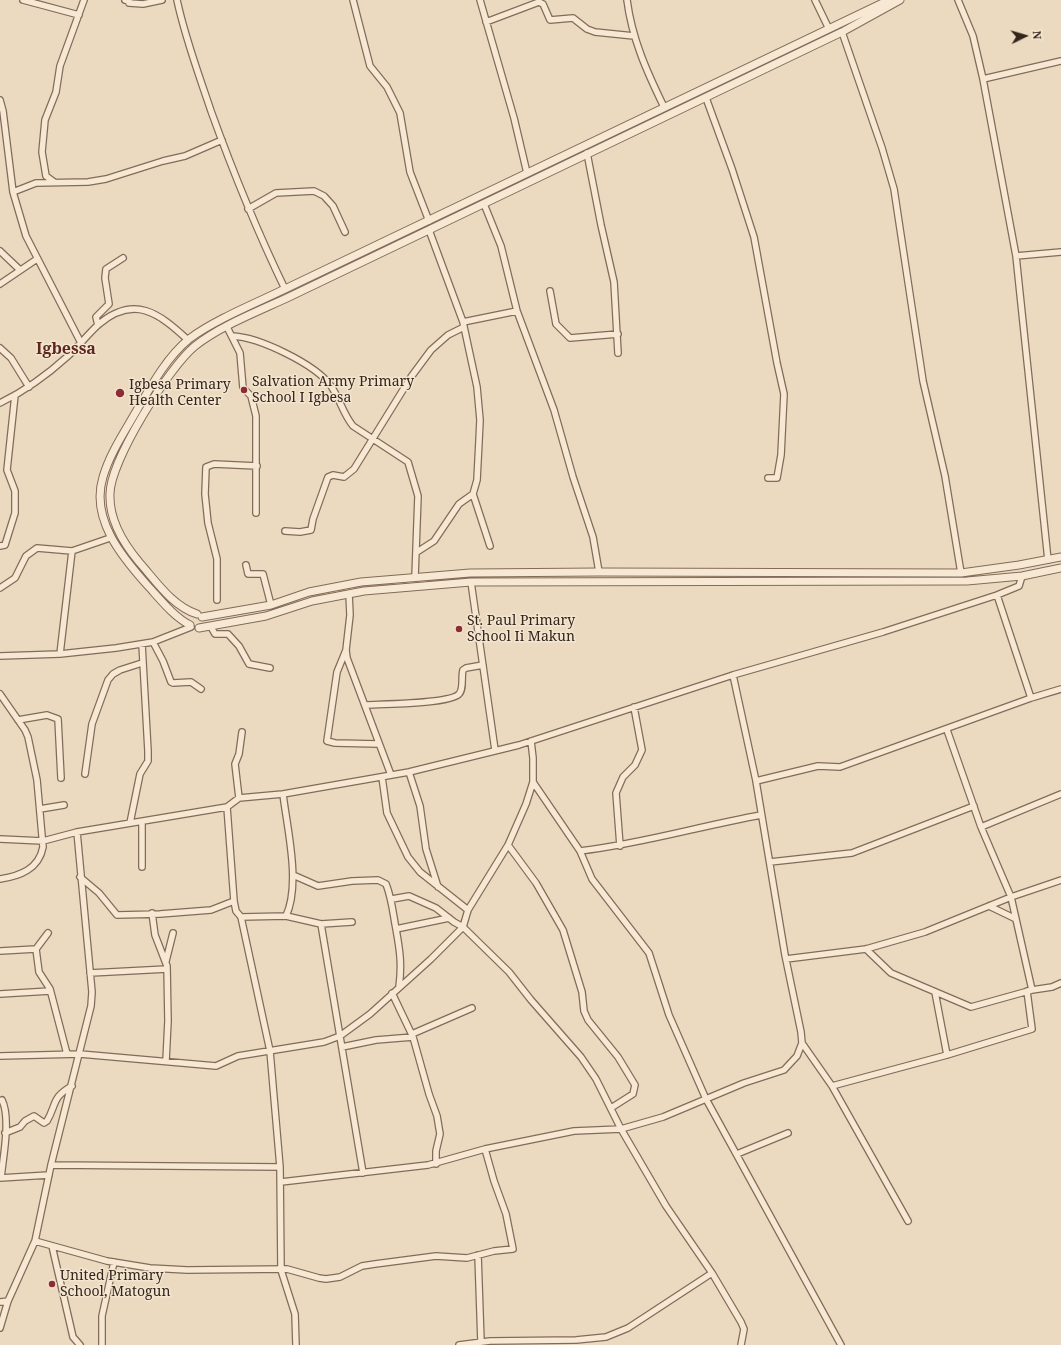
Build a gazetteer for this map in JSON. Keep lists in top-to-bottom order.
{
  "districts": ["Igbessa"],
  "places": [
    "Salvation Army Primary School I Igbesa",
    "Igbesa Primary Health Center",
    "St. Paul Primary School Ii Makun",
    "United Primary School, Matogun"
  ],
  "north": "right"
}
